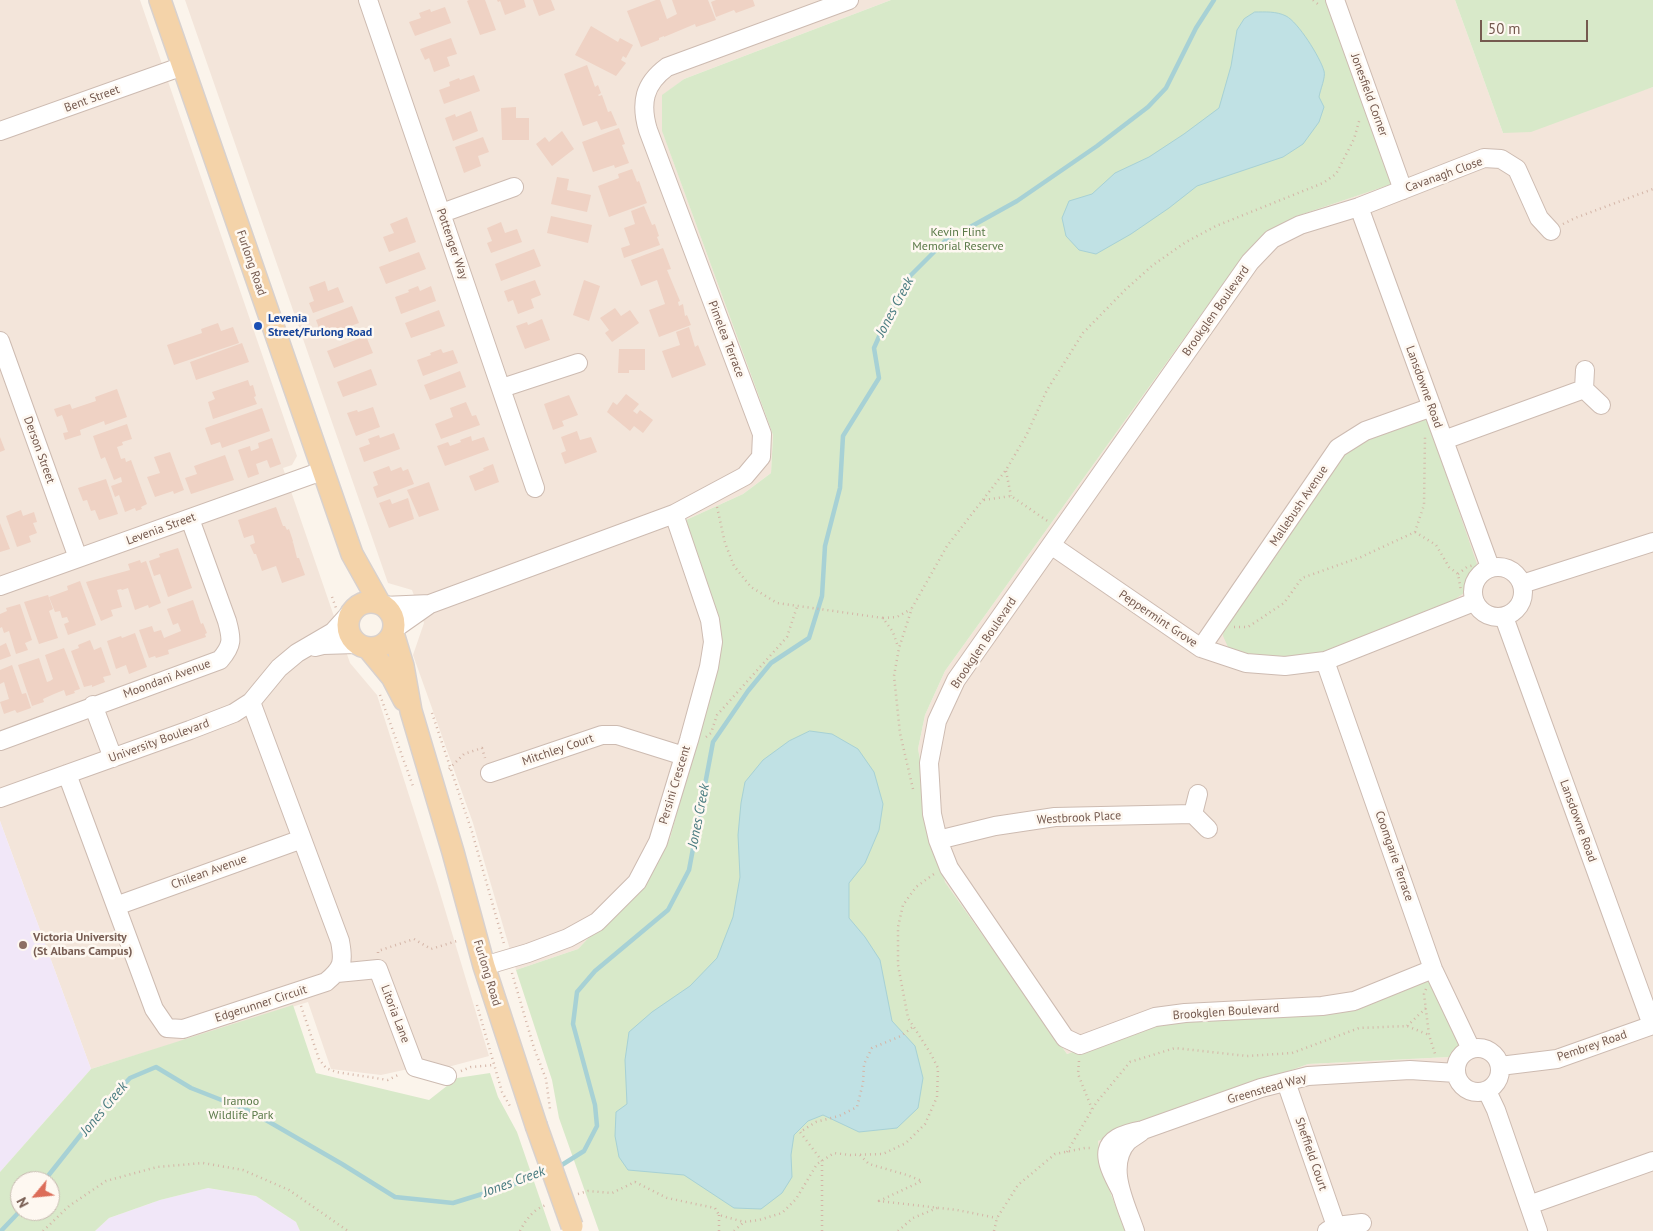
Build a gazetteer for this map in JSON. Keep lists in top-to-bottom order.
{
  "streets": {
    "main road": ["Furlong Road"],
    "street": [
      "Jonesfield Corner",
      "Bent Street",
      "Cavanagh Close",
      "Pottenger Way",
      "Brookglen Boulevard",
      "Pimelea Terrace",
      "Lansdowne Road",
      "Derson Street",
      "Mallebush Avenue",
      "Levenia Street",
      "Peppermint Grove",
      "Moondani Avenue",
      "University Boulevard",
      "Mitchley Court",
      "Persini Crescent",
      "Westbrook Place",
      "Coomgarie Terrace",
      "Chilean Avenue",
      "Edgerunner Circuit",
      "Litoria Lane",
      "Pembrey Road",
      "Greenstead Way",
      "Sheffield Court"
    ]
  },
  "crossings": [
    ["Jonesfield Corner", "Cavanagh Close"],
    ["Bent Street", "Furlong Road"],
    ["Cavanagh Close", "Brookglen Boulevard"],
    ["Cavanagh Close", "Lansdowne Road"],
    ["Furlong Road", "Pimelea Terrace"],
    ["Furlong Road", "Levenia Street"],
    ["Furlong Road", "University Boulevard"],
    ["Furlong Road", "Persini Crescent"],
    ["Brookglen Boulevard", "Lansdowne Road"],
    ["Brookglen Boulevard", "Peppermint Grove"],
    ["Brookglen Boulevard", "Westbrook Place"],
    ["Brookglen Boulevard", "Coomgarie Terrace"],
    ["Pimelea Terrace", "University Boulevard"],
    ["Pimelea Terrace", "Persini Crescent"],
    ["Lansdowne Road", "Mallebush Avenue"],
    ["Lansdowne Road", "Peppermint Grove"],
    ["Lansdowne Road", "Pembrey Road"],
    ["Derson Street", "Levenia Street"],
    ["Mallebush Avenue", "Peppermint Grove"],
    ["Levenia Street", "Moondani Avenue"],
    ["Peppermint Grove", "Coomgarie Terrace"],
    ["University Boulevard", "Edgerunner Circuit"],
    ["Mitchley Court", "Persini Crescent"],
    ["Coomgarie Terrace", "Pembrey Road"],
    ["Coomgarie Terrace", "Greenstead Way"],
    ["Chilean Avenue", "Edgerunner Circuit"],
    ["Edgerunner Circuit", "Litoria Lane"],
    ["Pembrey Road", "Greenstead Way"],
    ["Greenstead Way", "Sheffield Court"]
  ],
  "water": ["Jones Creek"],
  "parks": ["Kevin Flint Memorial Reserve", "Iramoo Wildlife Park"],
  "places": ["Levenia Street/Furlong Road", "Victoria University (St Albans Campus)"],
  "scale_bar": "50 m",
  "north": "bottom left"
}
